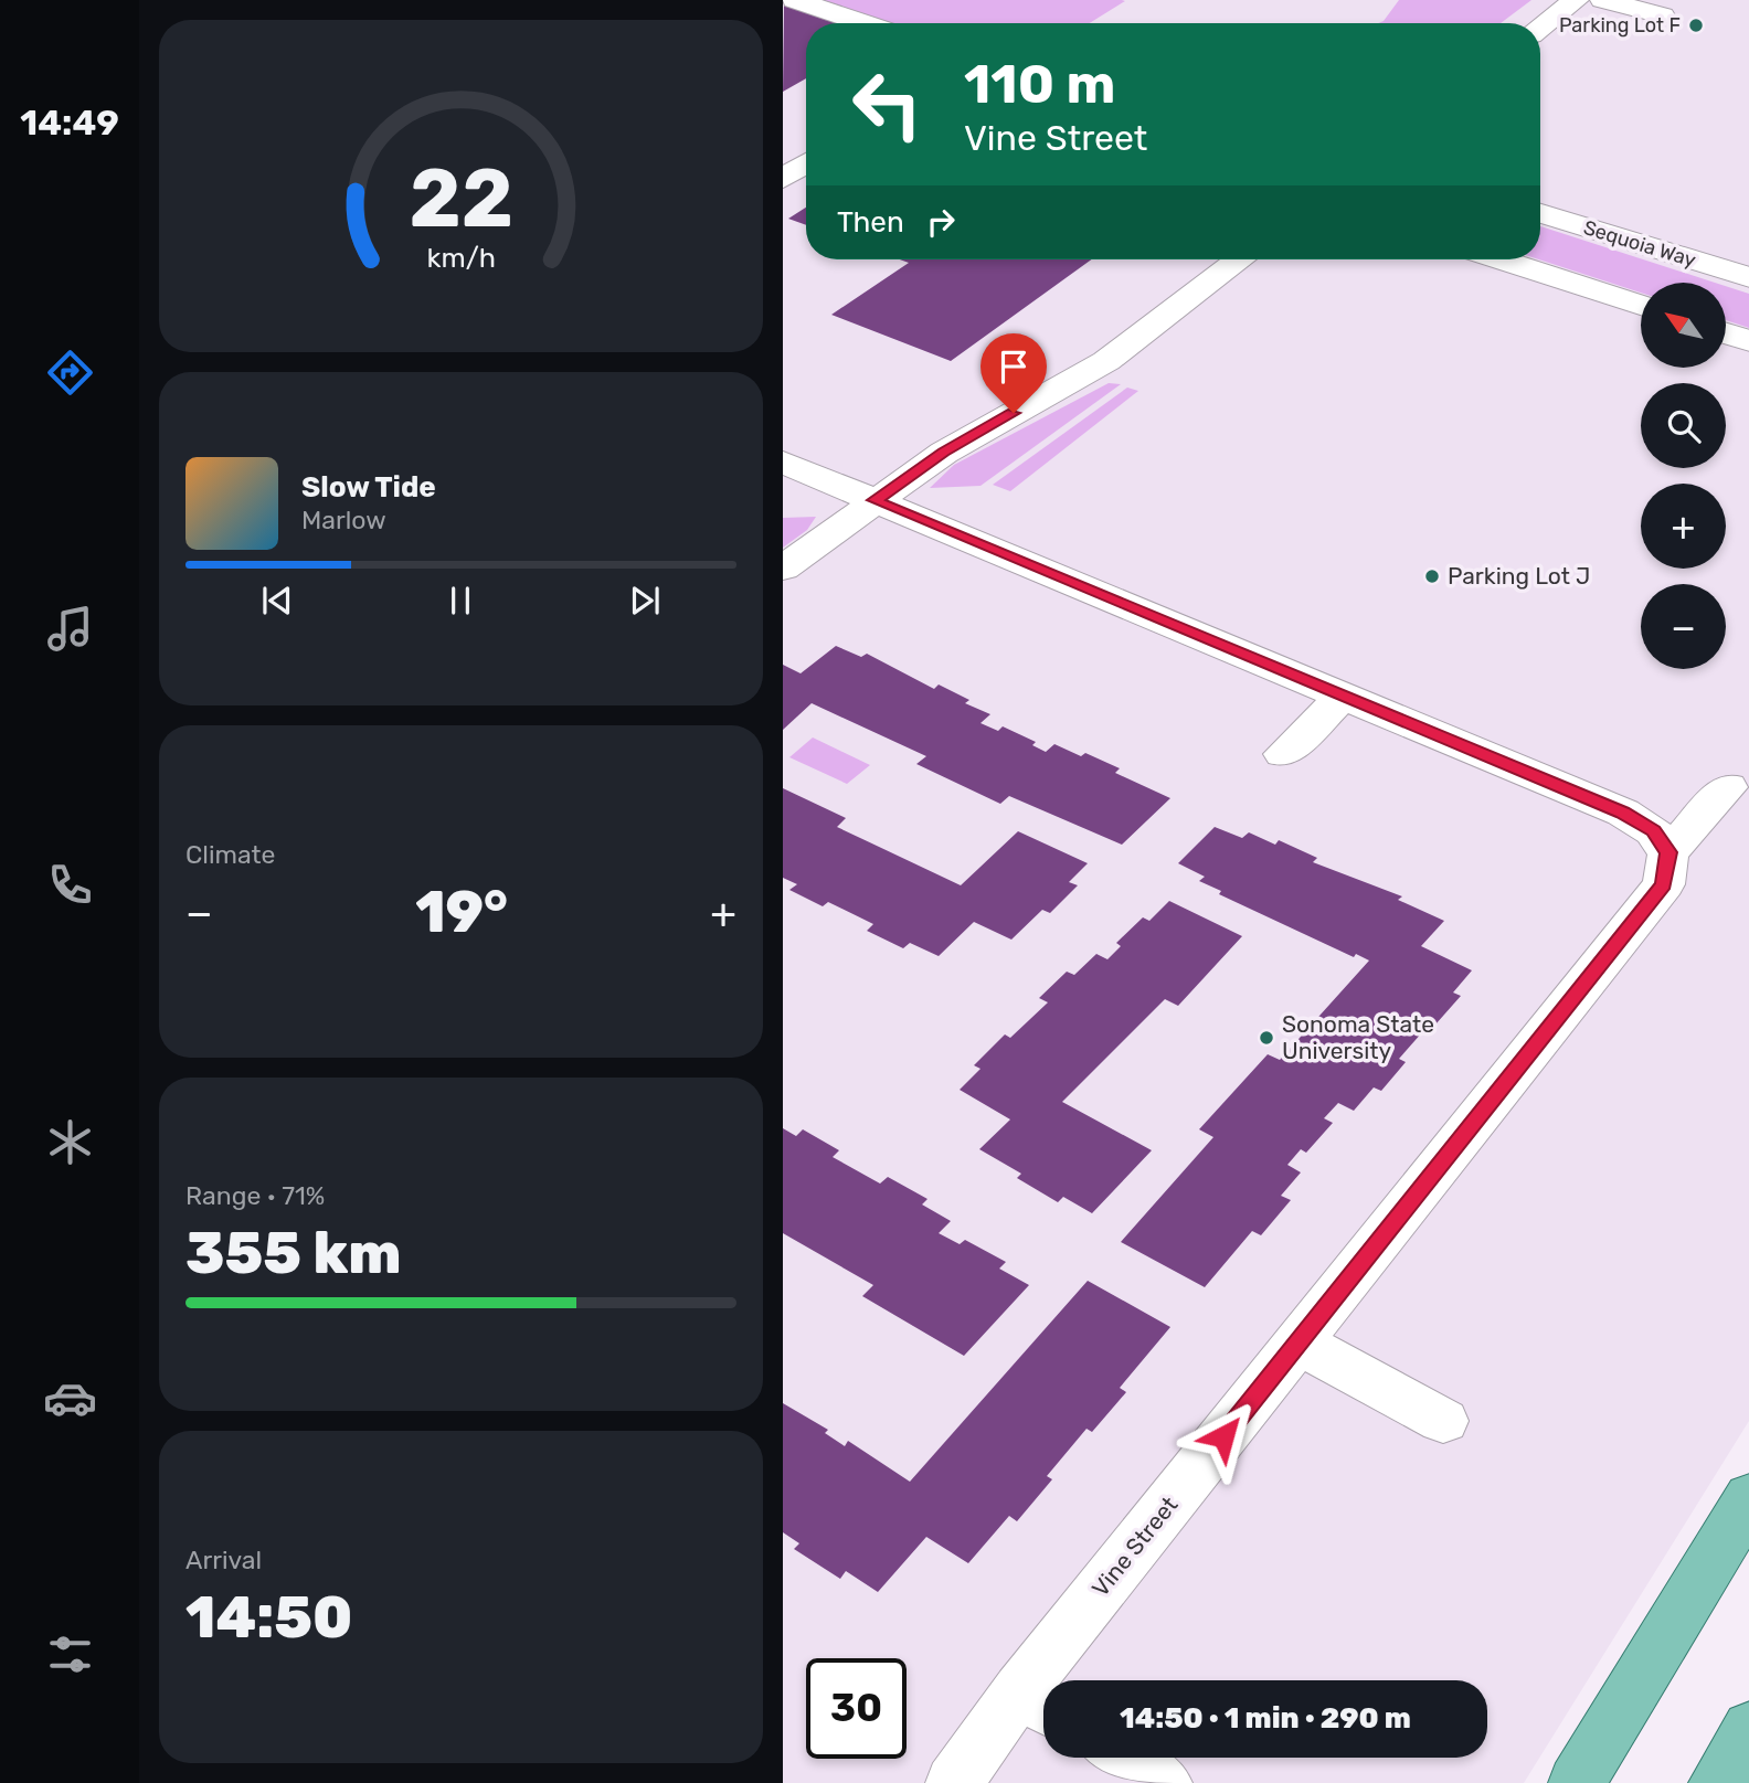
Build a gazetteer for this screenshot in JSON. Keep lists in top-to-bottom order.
{
  "streets": {
    "street": ["Sequoia Way", "Vine Street"]
  },
  "places": ["Parking Lot F", "Parking Lot J", "Sonoma State University"],
  "north": "top left",
  "page": {
    "tabs": "14:49",
    "turn": ["110 m", "Vine Street"],
    "then": "Then",
    "map_buttons": ["+", "−"],
    "song": ["Slow Tide", "Marlow"],
    "tile": [
      "Climate",
      ["Range · 71%", "355 km"],
      ["Arrival", "14:50"]
    ],
    "heat": ["−", "19°", "+"],
    "limit": "30",
    "trip": "14:50 · 1 min · 290 m",
    "gauge": ["22", "km/h"]
  }
}
